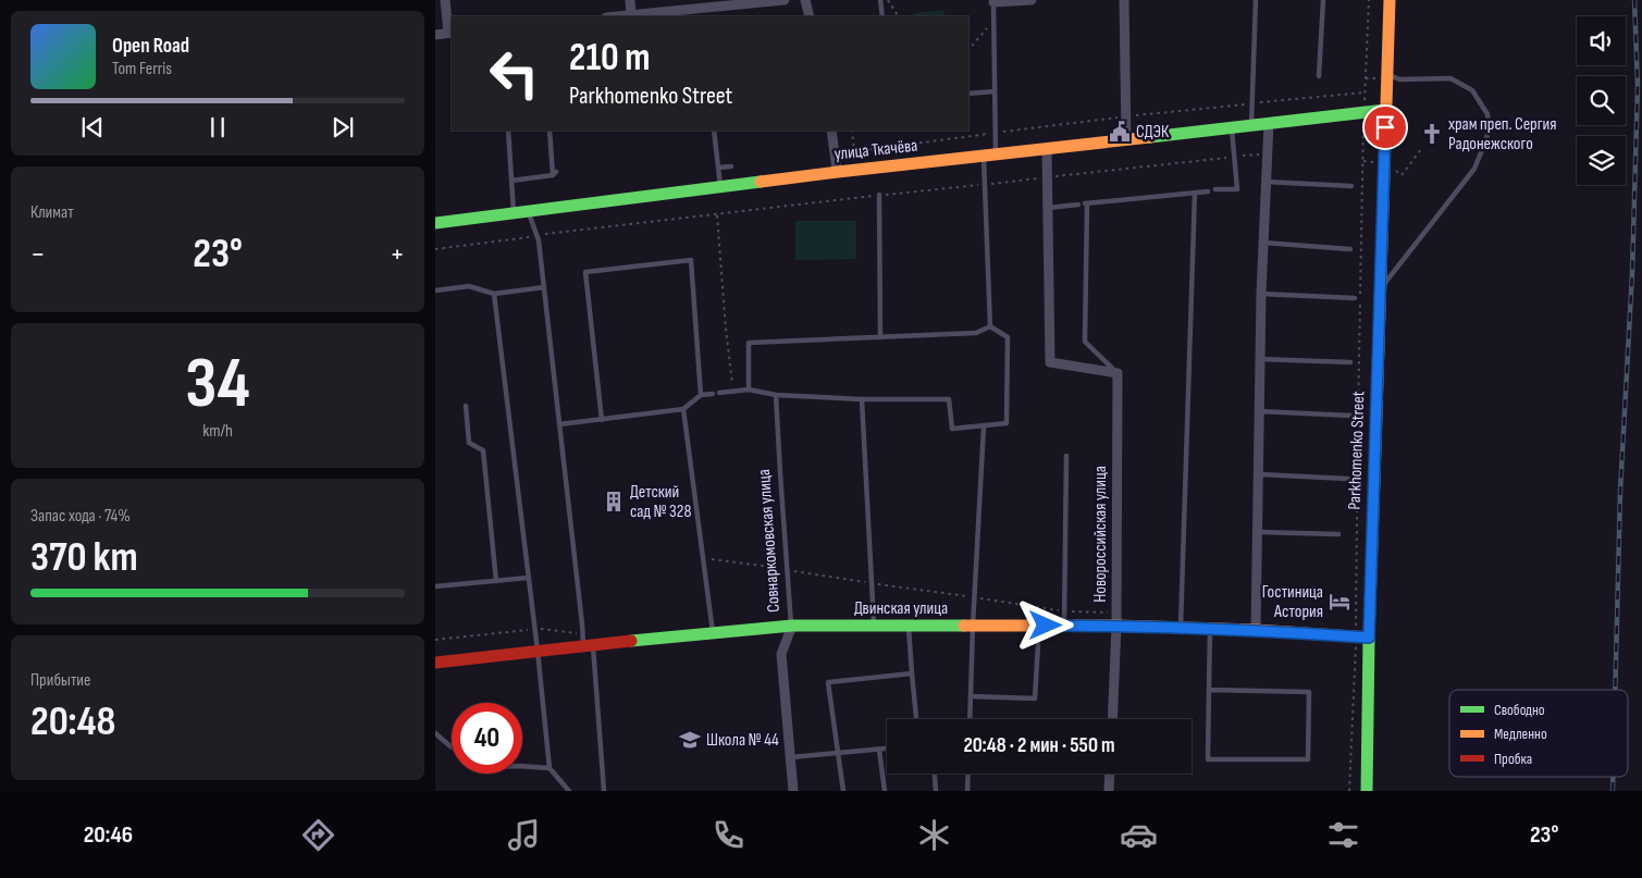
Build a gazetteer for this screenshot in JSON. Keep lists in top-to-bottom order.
{
  "streets": {
    "street": [
      "улица Ткачёва",
      "Parkhomenko Street",
      "Новороссийская улица",
      "Совнаркомовская улица",
      "Двинская улица"
    ]
  },
  "crossings": [
    ["улица Ткачёва", "Parkhomenko Street"],
    ["Parkhomenko Street", "Двинская улица"],
    ["Новороссийская улица", "Двинская улица"],
    ["Совнаркомовская улица", "Двинская улица"]
  ],
  "places": {
    "public building": ["СДЭК"],
    "church": ["храм преп. Сергия Радонежского"],
    "building": ["Детский сад № 328"],
    "hotel": ["Гостиница Астория"],
    "school or university": ["Школа № 44"]
  },
  "legend": ["Свободно", "Медленно", "Пробка"],
  "page": {
    "turn": ["210 m", "Parkhomenko Street"],
    "song": ["Open Road", "Tom Ferris"],
    "tile": [
      "Климат",
      ["34", "km/h"],
      ["Запас хода · 74%", "370 km"],
      ["Прибытие", "20:48"]
    ],
    "heat": ["−", "23°", "+"],
    "limit": "40",
    "trip": "20:48 · 2 мин · 550 m",
    "tabs": ["20:46", "23°"]
  }
}
